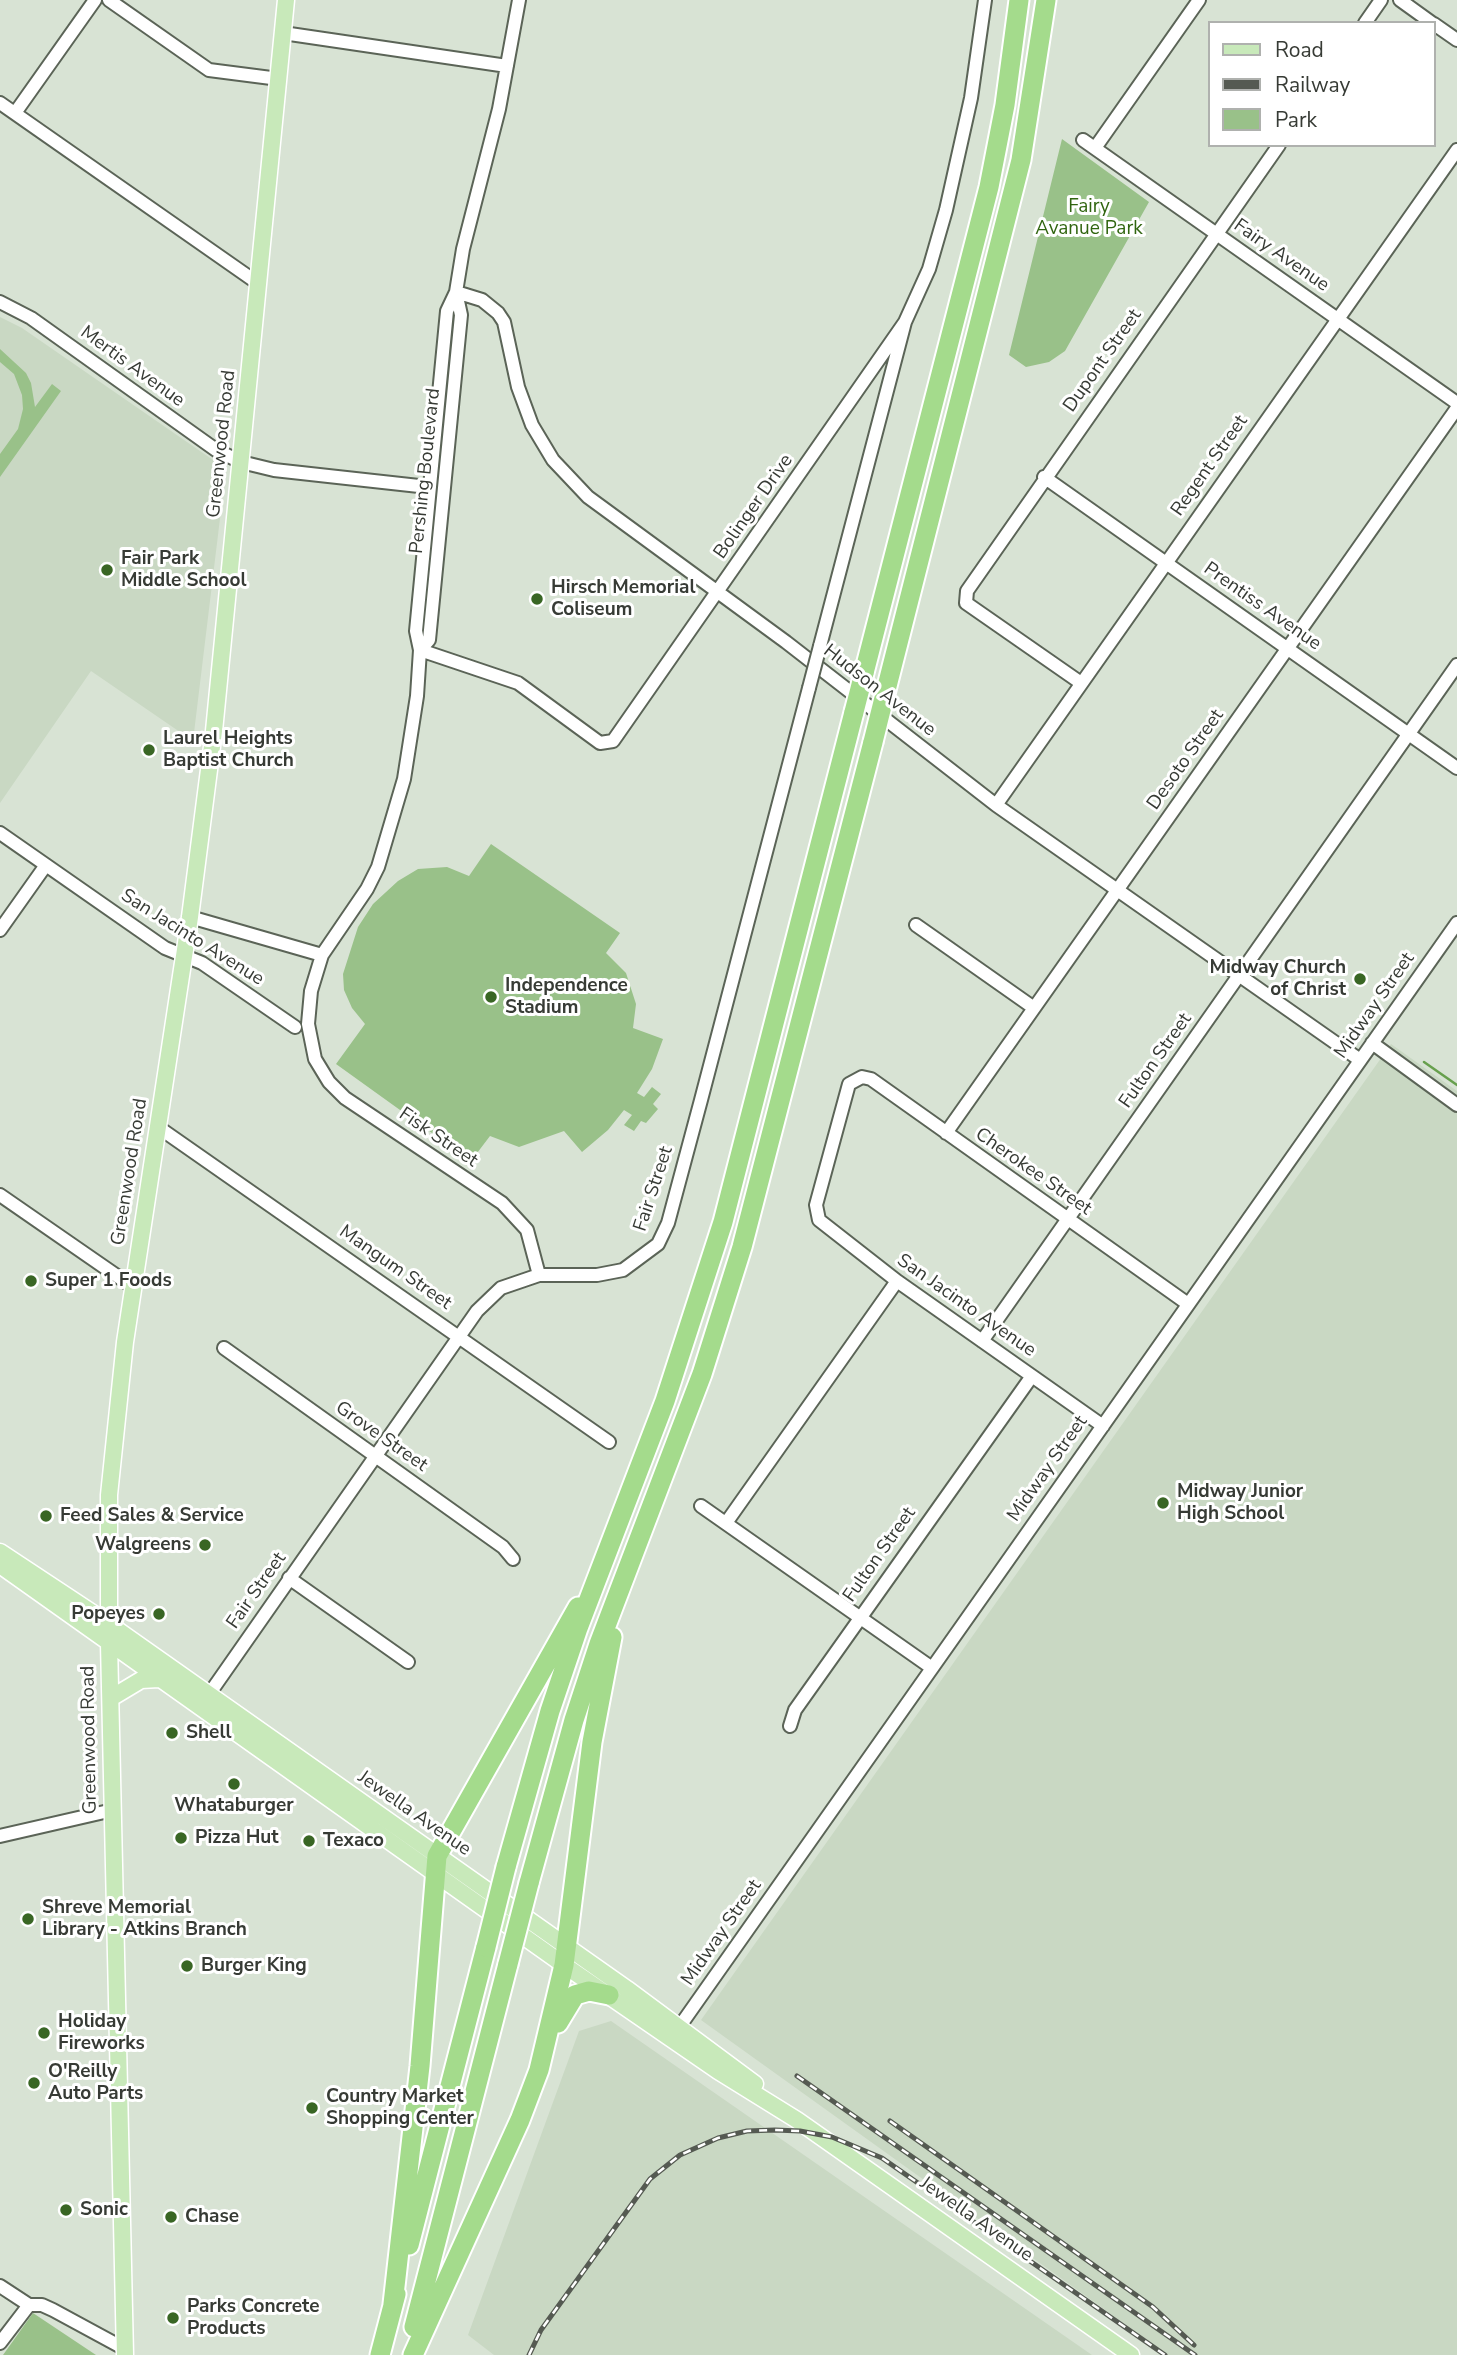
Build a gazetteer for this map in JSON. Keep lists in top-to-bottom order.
{
  "streets": {
    "main road": ["Greenwood Road", "Jewella Avenue"],
    "street": [
      "Fairy Avenue",
      "Dupont Street",
      "Mertis Avenue",
      "Regent Street",
      "Pershing Boulevard",
      "Bolinger Drive",
      "Prentiss Avenue",
      "Hudson Avenue",
      "Desoto Street",
      "San Jacinto Avenue",
      "Midway Street",
      "Fulton Street",
      "Fisk Street",
      "Cherokee Street",
      "Fair Street",
      "Mangum Street",
      "Grove Street"
    ]
  },
  "crossings": [
    ["Fairy Avenue", "Dupont Street"],
    ["Fairy Avenue", "Regent Street"],
    ["Fairy Avenue", "Desoto Street"],
    ["Dupont Street", "Regent Street"],
    ["Dupont Street", "Prentiss Avenue"],
    ["Mertis Avenue", "Greenwood Road"],
    ["Mertis Avenue", "Pershing Boulevard"],
    ["Greenwood Road", "San Jacinto Avenue"],
    ["Greenwood Road", "Mangum Street"],
    ["Greenwood Road", "Jewella Avenue"],
    ["Regent Street", "Prentiss Avenue"],
    ["Regent Street", "Hudson Avenue"],
    ["Pershing Boulevard", "Bolinger Drive"],
    ["Pershing Boulevard", "Hudson Avenue"],
    ["Pershing Boulevard", "Fisk Street"],
    ["Bolinger Drive", "Hudson Avenue"],
    ["Bolinger Drive", "Fair Street"],
    ["Prentiss Avenue", "Desoto Street"],
    ["Prentiss Avenue", "Fulton Street"],
    ["Hudson Avenue", "Desoto Street"],
    ["Hudson Avenue", "Midway Street"],
    ["Hudson Avenue", "Fulton Street"],
    ["Desoto Street", "Cherokee Street"],
    ["San Jacinto Avenue", "Midway Street"],
    ["San Jacinto Avenue", "Fulton Street"],
    ["San Jacinto Avenue", "Cherokee Street"],
    ["Midway Street", "Cherokee Street"],
    ["Midway Street", "Jewella Avenue"],
    ["Fulton Street", "Cherokee Street"],
    ["Fisk Street", "Fair Street"],
    ["Fair Street", "Mangum Street"],
    ["Fair Street", "Grove Street"],
    ["Fair Street", "Jewella Avenue"]
  ],
  "parks": ["Fairy Avanue Park"],
  "places": [
    "Fair Park Middle School",
    "Hirsch Memorial Coliseum",
    "Laurel Heights Baptist Church",
    "Midway Church of Christ",
    "Independence Stadium",
    "Super 1 Foods",
    "Midway Junior High School",
    "Feed Sales & Service",
    "Walgreens",
    "Popeyes",
    "Shell",
    "Whataburger",
    "Pizza Hut",
    "Texaco",
    "Shreve Memorial Library - Atkins Branch",
    "Burger King",
    "Holiday Fireworks",
    "O'Reilly Auto Parts",
    "Country Market Shopping Center",
    "Sonic",
    "Chase",
    "Parks Concrete Products"
  ],
  "legend": ["Road", "Railway", "Park"]
}
